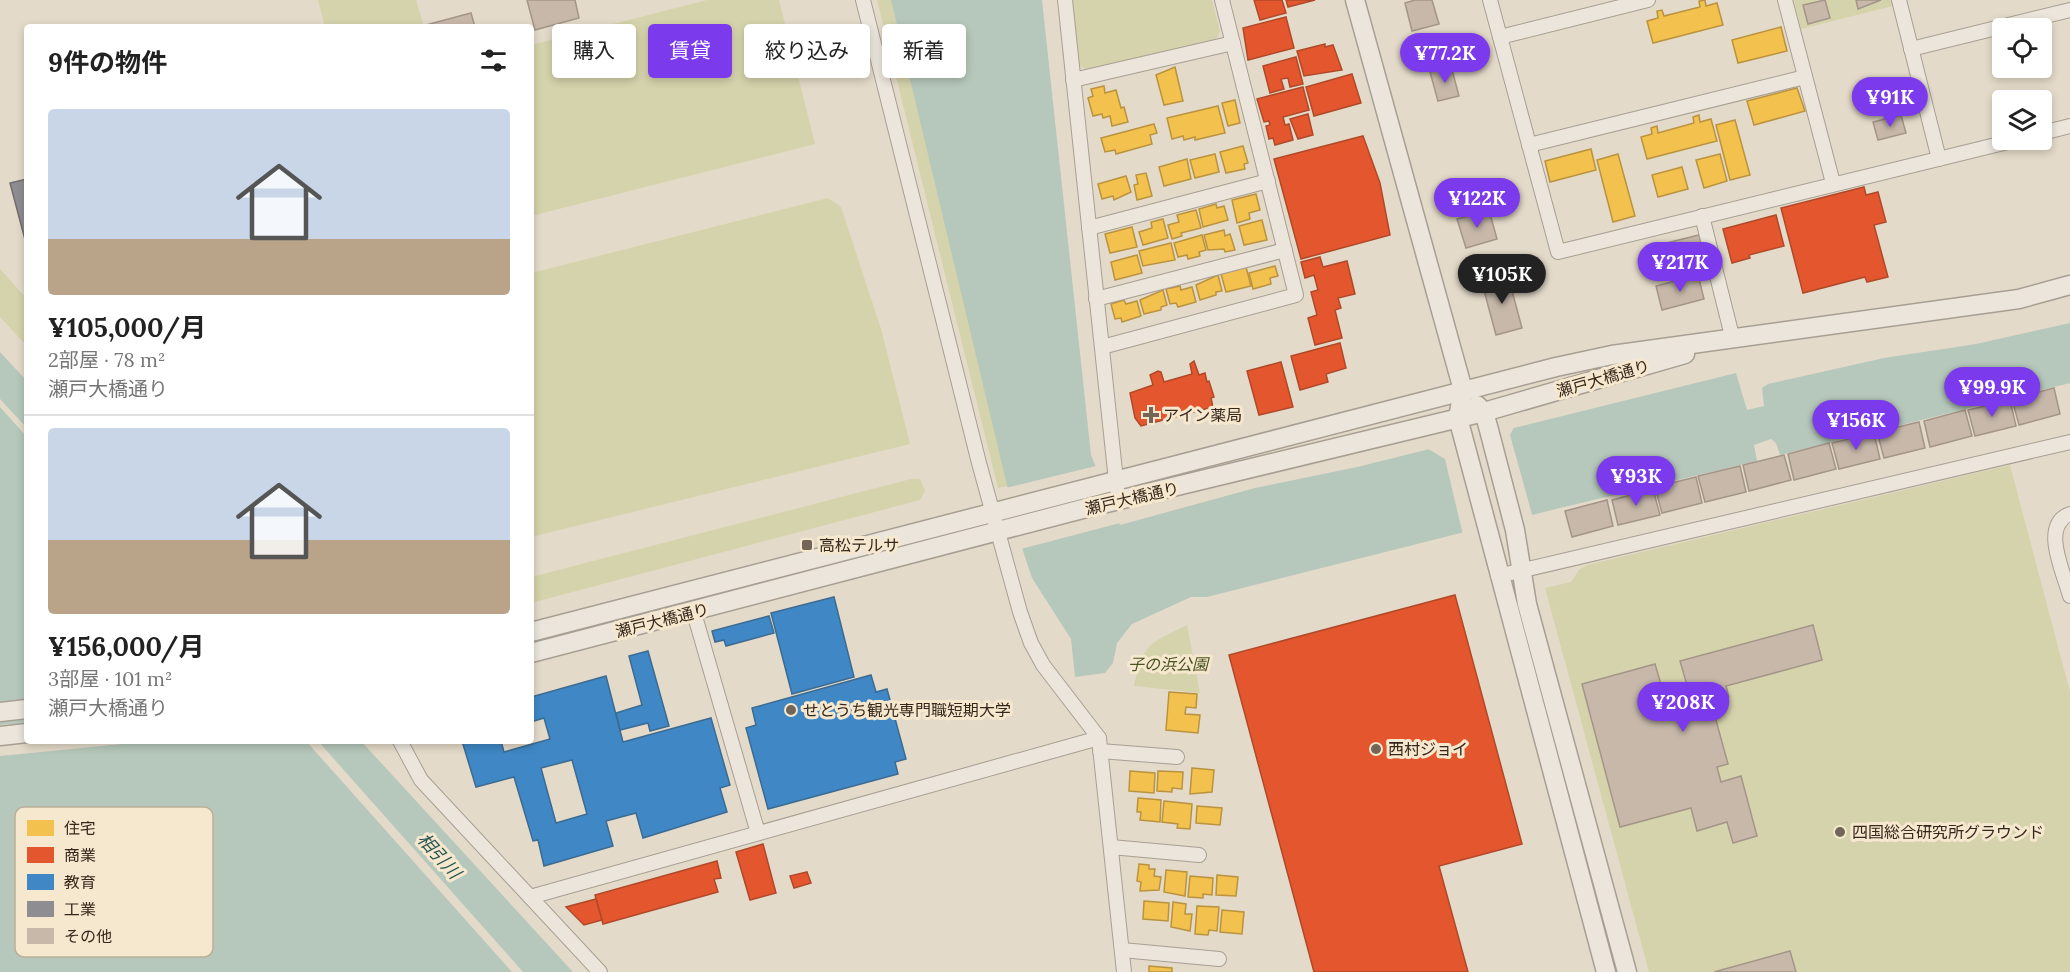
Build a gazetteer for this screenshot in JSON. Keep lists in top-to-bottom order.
{
  "streets": {
    "street": ["瀬戸大橋通り"]
  },
  "water": ["相引川"],
  "parks": ["子の浜公園"],
  "places": {
    "health": ["アイン薬局"],
    "transit": ["高松テルサ"],
    "other": ["せとうち観光専門職短期大学", "西村ジョイ", "四国総合研究所グラウンド"]
  },
  "legend": [
    "住宅",
    "商業",
    "教育",
    "工業",
    "その他"
  ],
  "page": {
    "chip": [
      "購入",
      "賃貸",
      "絞り込み",
      "新着"
    ],
    "heading": "9件の物件",
    "price": [
      "¥77.2K",
      "¥91K",
      "¥122K",
      "¥217K",
      "¥105K",
      "¥99.9K",
      "¥156K",
      "¥93K",
      "¥208K"
    ],
    "list": [
      {
        "name": "¥105,000/月",
        "note": "2部屋 · 78 m² · 瀬戸大橋通り"
      },
      {
        "name": "¥156,000/月",
        "note": "3部屋 · 101 m² · 瀬戸大橋通り"
      }
    ]
  }
}
